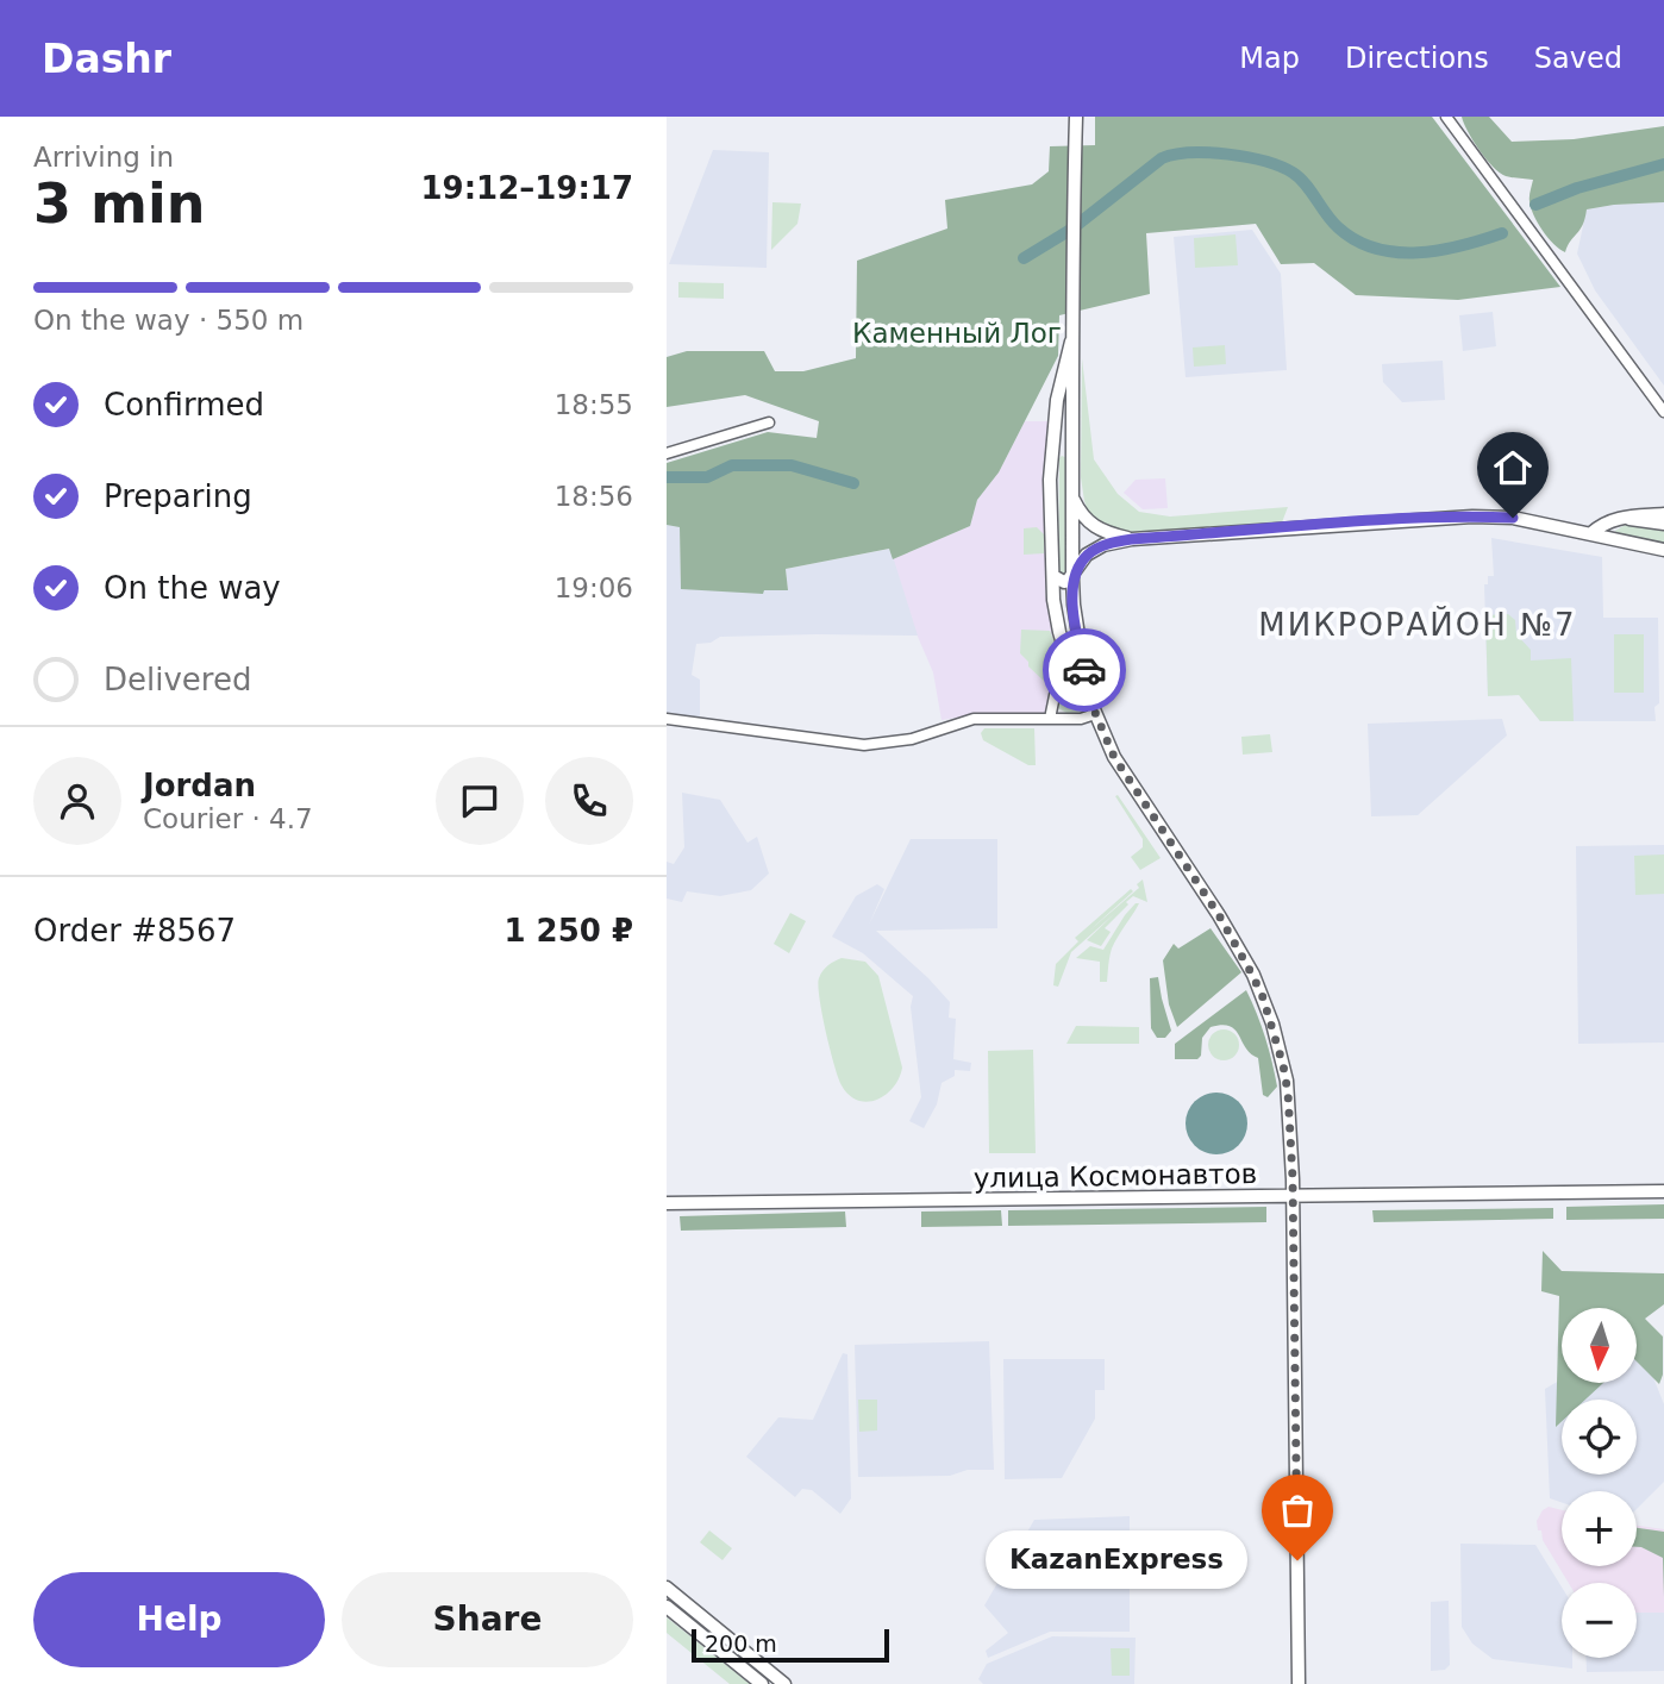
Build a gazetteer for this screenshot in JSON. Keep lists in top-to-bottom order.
{
  "streets": {
    "main road": ["улица Космонавтов"]
  },
  "districts": ["МИКРОРАЙОН №7"],
  "parks": ["Каменный Лог"],
  "places": ["KazanExpress"],
  "scale_bar": "200 m",
  "north": "bottom",
  "page": {
    "header": "Dashr",
    "nav": ["Map", "Directions", "Saved"],
    "heading": ["3 min", "Arriving in", "19:12–19:17"],
    "panel": [
      "Jordan",
      "Courier · 4.7",
      "Order #8567",
      "1 250 ₽"
    ],
    "bar": "On the way · 550 m",
    "list": [
      ["Confirmed", "18:55"],
      ["Preparing", "18:56"],
      ["On the way", "19:06"],
      "Delivered"
    ],
    "map_buttons": ["+", "−"],
    "bubble": "KazanExpress",
    "buttons": ["Help", "Share"],
    "scale": "200 m"
  }
}
